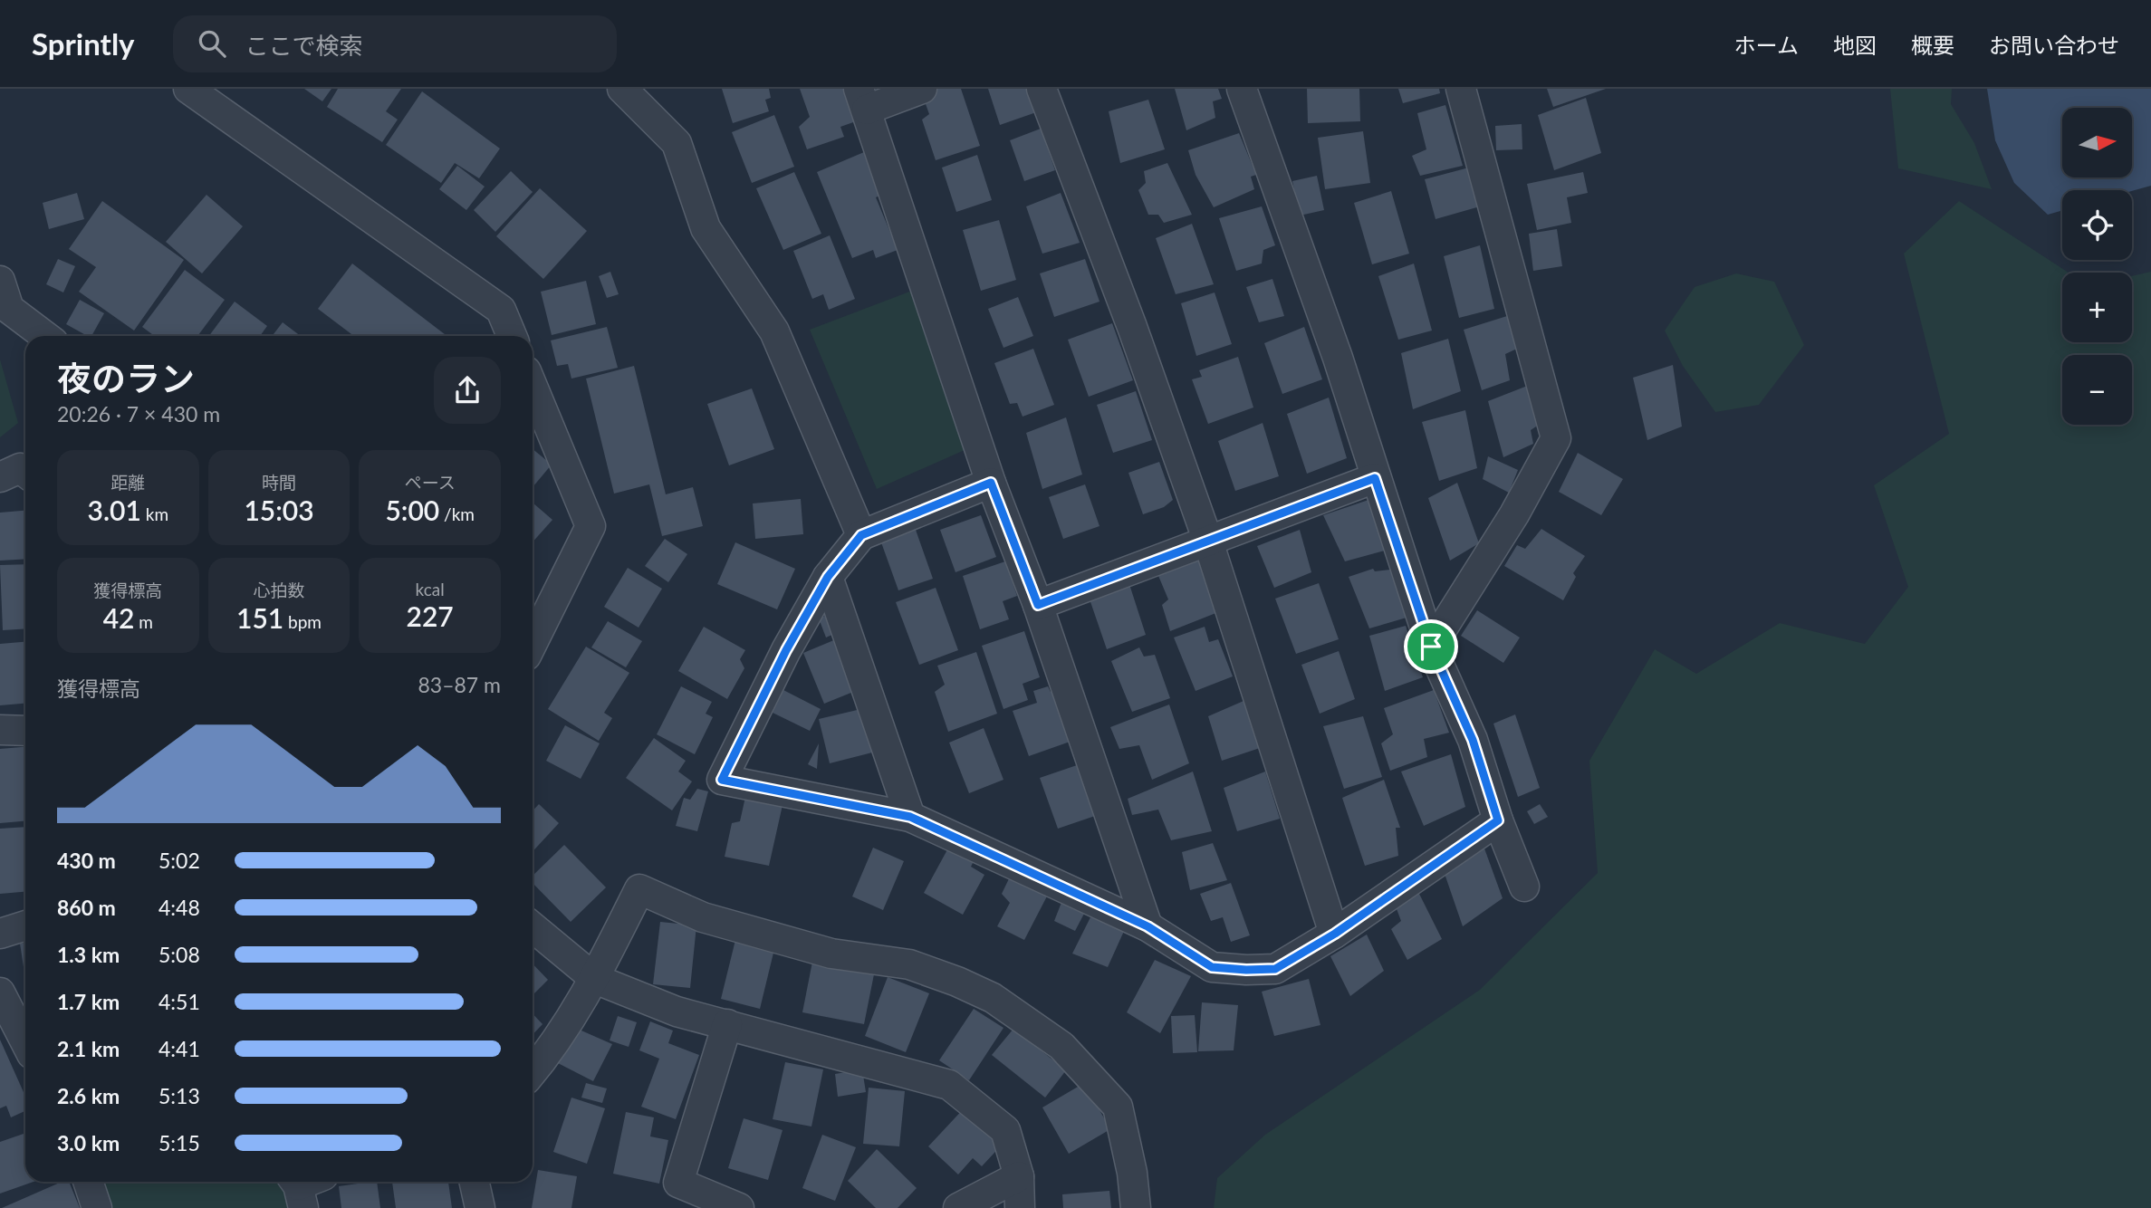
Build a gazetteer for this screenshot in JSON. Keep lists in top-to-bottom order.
{
  "north": "right",
  "page": {
    "header": "Sprintly",
    "search": "ここで検索",
    "nav": [
      "ホーム",
      "地図",
      "概要",
      "お問い合わせ"
    ],
    "map_buttons": ["+", "−"],
    "heading": ["夜のラン", "20:26 · 7 × 430 m"],
    "stats": [
      ["距離", "3.01 km"],
      ["時間", "15:03"],
      ["ペース", "5:00 /km"],
      ["獲得標高", "42 m"],
      ["心拍数", "151 bpm"],
      ["kcal", "227"]
    ],
    "chart": ["獲得標高", "83–87 m"],
    "list": [
      {
        "name": "430 m",
        "note": "5:02"
      },
      {
        "name": "860 m",
        "note": "4:48"
      },
      {
        "name": "1.3 km",
        "note": "5:08"
      },
      {
        "name": "1.7 km",
        "note": "4:51"
      },
      {
        "name": "2.1 km",
        "note": "4:41"
      },
      {
        "name": "2.6 km",
        "note": "5:13"
      },
      {
        "name": "3.0 km",
        "note": "5:15"
      }
    ]
  }
}
